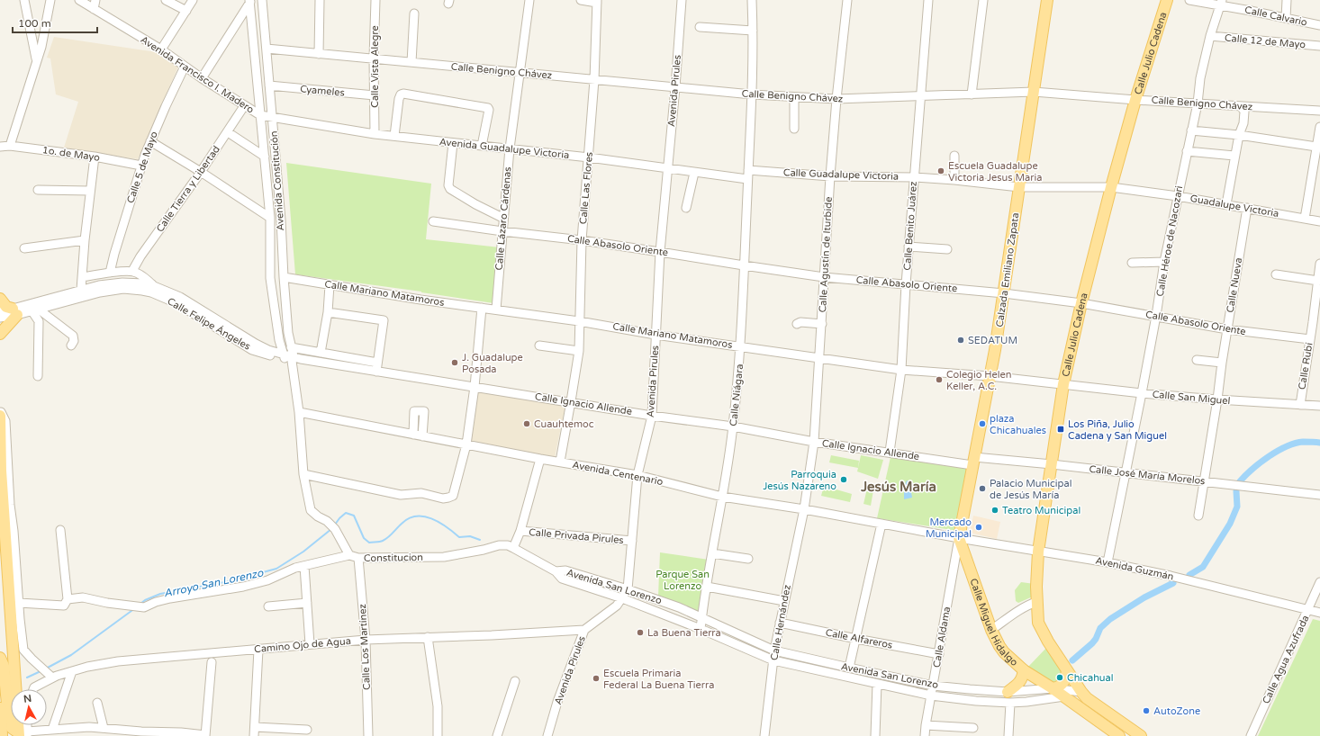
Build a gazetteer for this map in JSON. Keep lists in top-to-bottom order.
{
  "streets": {
    "main road": ["Calle Julio Cadena", "Calzada Emiliano Zapata", "Calle Miguel Hidalgo"],
    "street": [
      "Calle Calvario",
      "Calle 12 de Mayo",
      "Calle Vista Alegre",
      "Calle Benigno Chávez",
      "Avenida Francisco I. Madero",
      "Cyameles",
      "Avenida Pirules",
      "Avenida Guadalupe Victoria",
      "1o. de Mayo",
      "Calle 5 de Mayo",
      "Calle Guadalupe Victoria",
      "Avenida Constitución",
      "Calle Las Flores",
      "Calle Tierra y Libertad",
      "Guadalupe Victoria",
      "Calle Lázaro Cárdenas",
      "Calle Benito Juárez",
      "Calle Héroe de Nacozari",
      "Calle Abasolo Oriente",
      "Calle Agustín de Iturbide",
      "Calle Nueva",
      "Calle Mariano Matamoros",
      "Calle Felipe Ángeles",
      "Calle Rubí",
      "Calle Niágara",
      "Calle San Miguel",
      "Calle Ignacio Allende",
      "Avenida Centenario",
      "Calle José María Morelos",
      "Calle Privada Pirules",
      "Constitucion",
      "Avenida Guzmán",
      "Avenida San Lorenzo",
      "Calle Hernández",
      "Calle Aldama",
      "Calle Alfareros",
      "Camino Ojo de Agua",
      "Calle Los Martínez",
      "Calle Agua Azufrada"
    ]
  },
  "crossings": [
    ["Calle Calvario", "Calle Héroe de Nacozari"],
    ["Calle 12 de Mayo", "Calle Héroe de Nacozari"],
    ["Calle Julio Cadena", "Calle Benigno Chávez"],
    ["Calle Julio Cadena", "Guadalupe Victoria"],
    ["Calle Julio Cadena", "Calle Abasolo Oriente"],
    ["Calle Julio Cadena", "Calle Mariano Matamoros"],
    ["Calle Julio Cadena", "Calle San Miguel"],
    ["Calle Julio Cadena", "Calle José María Morelos"],
    ["Calle Julio Cadena", "Avenida Guzmán"],
    ["Calle Julio Cadena", "Avenida San Lorenzo"],
    ["Calle Vista Alegre", "Calle Benigno Chávez"],
    ["Calle Vista Alegre", "Cyameles"],
    ["Calle Vista Alegre", "Avenida Guadalupe Victoria"],
    ["Calle Benigno Chávez", "Avenida Pirules"],
    ["Calle Benigno Chávez", "Avenida Constitución"],
    ["Calle Benigno Chávez", "Calle Las Flores"],
    ["Calle Benigno Chávez", "Calle Lázaro Cárdenas"],
    ["Calle Benigno Chávez", "Calle Benito Juárez"],
    ["Calle Benigno Chávez", "Calle Héroe de Nacozari"],
    ["Calle Benigno Chávez", "Calle Agustín de Iturbide"],
    ["Calle Benigno Chávez", "Calzada Emiliano Zapata"],
    ["Calle Benigno Chávez", "Calle Niágara"],
    ["Avenida Francisco I. Madero", "Avenida Guadalupe Victoria"],
    ["Avenida Francisco I. Madero", "Calle 5 de Mayo"],
    ["Avenida Francisco I. Madero", "Avenida Constitución"],
    ["Avenida Francisco I. Madero", "Calle Tierra y Libertad"],
    ["Cyameles", "Avenida Constitución"],
    ["Avenida Pirules", "Avenida Guadalupe Victoria"],
    ["Avenida Pirules", "Calle Abasolo Oriente"],
    ["Avenida Pirules", "Calle Mariano Matamoros"],
    ["Avenida Pirules", "Calle Ignacio Allende"],
    ["Avenida Pirules", "Avenida Centenario"],
    ["Avenida Pirules", "Calle Privada Pirules"],
    ["Avenida Pirules", "Avenida San Lorenzo"],
    ["Avenida Pirules", "Camino Ojo de Agua"],
    ["Avenida Guadalupe Victoria", "Calle Guadalupe Victoria"],
    ["Avenida Guadalupe Victoria", "Avenida Constitución"],
    ["Avenida Guadalupe Victoria", "Calle Las Flores"],
    ["Avenida Guadalupe Victoria", "Calle Lázaro Cárdenas"],
    ["Avenida Guadalupe Victoria", "Calle Niágara"],
    ["1o. de Mayo", "Calle 5 de Mayo"],
    ["Calle Guadalupe Victoria", "Guadalupe Victoria"],
    ["Calle Guadalupe Victoria", "Calle Benito Juárez"],
    ["Calle Guadalupe Victoria", "Calle Agustín de Iturbide"],
    ["Calle Guadalupe Victoria", "Calzada Emiliano Zapata"],
    ["Calle Guadalupe Victoria", "Calle Niágara"],
    ["Avenida Constitución", "Calle Mariano Matamoros"],
    ["Avenida Constitución", "Calle Felipe Ángeles"],
    ["Avenida Constitución", "Calle Ignacio Allende"],
    ["Avenida Constitución", "Constitucion"],
    ["Calle Las Flores", "Calle Abasolo Oriente"],
    ["Calle Las Flores", "Calle Mariano Matamoros"],
    ["Calle Las Flores", "Calle Ignacio Allende"],
    ["Calle Las Flores", "Avenida Centenario"],
    ["Guadalupe Victoria", "Calle Héroe de Nacozari"],
    ["Guadalupe Victoria", "Calzada Emiliano Zapata"],
    ["Guadalupe Victoria", "Calle Nueva"],
    ["Calle Lázaro Cárdenas", "Calle Abasolo Oriente"],
    ["Calle Lázaro Cárdenas", "Calle Mariano Matamoros"],
    ["Calle Benito Juárez", "Calle Abasolo Oriente"],
    ["Calle Benito Juárez", "Calle Mariano Matamoros"],
    ["Calle Benito Juárez", "Calle Ignacio Allende"],
    ["Calle Héroe de Nacozari", "Calle Abasolo Oriente"],
    ["Calle Héroe de Nacozari", "Calle San Miguel"],
    ["Calle Héroe de Nacozari", "Calle José María Morelos"],
    ["Calle Héroe de Nacozari", "Avenida Guzmán"],
    ["Calle Abasolo Oriente", "Calle Agustín de Iturbide"],
    ["Calle Abasolo Oriente", "Calzada Emiliano Zapata"],
    ["Calle Abasolo Oriente", "Calle Nueva"],
    ["Calle Abasolo Oriente", "Calle Rubí"],
    ["Calle Abasolo Oriente", "Calle Niágara"],
    ["Calle Agustín de Iturbide", "Calle Mariano Matamoros"],
    ["Calle Agustín de Iturbide", "Calle Ignacio Allende"],
    ["Calle Agustín de Iturbide", "Avenida Centenario"],
    ["Calle Agustín de Iturbide", "Calle Hernández"],
    ["Calzada Emiliano Zapata", "Calle Mariano Matamoros"],
    ["Calzada Emiliano Zapata", "Calle Ignacio Allende"],
    ["Calzada Emiliano Zapata", "Avenida Centenario"],
    ["Calzada Emiliano Zapata", "Calle José María Morelos"],
    ["Calzada Emiliano Zapata", "Avenida Guzmán"],
    ["Calzada Emiliano Zapata", "Calle Miguel Hidalgo"],
    ["Calzada Emiliano Zapata", "Calle Aldama"],
    ["Calle Nueva", "Calle San Miguel"],
    ["Calle Nueva", "Calle José María Morelos"],
    ["Calle Mariano Matamoros", "Calle Niágara"],
    ["Calle Mariano Matamoros", "Calle San Miguel"],
    ["Calle Felipe Ángeles", "Calle Ignacio Allende"],
    ["Calle Felipe Ángeles", "Constitucion"],
    ["Calle Rubí", "Calle San Miguel"],
    ["Calle Niágara", "Calle Ignacio Allende"],
    ["Calle Niágara", "Avenida Centenario"],
    ["Calle Niágara", "Avenida San Lorenzo"],
    ["Calle Ignacio Allende", "Calle José María Morelos"],
    ["Calle Ignacio Allende", "Constitucion"],
    ["Avenida Centenario", "Constitucion"],
    ["Avenida Centenario", "Avenida Guzmán"],
    ["Avenida Centenario", "Calle Miguel Hidalgo"],
    ["Avenida Centenario", "Calle Hernández"],
    ["Avenida Centenario", "Calle Aldama"],
    ["Constitucion", "Avenida San Lorenzo"],
    ["Constitucion", "Calle Los Martínez"],
    ["Avenida Guzmán", "Calle Miguel Hidalgo"],
    ["Avenida Guzmán", "Calle Aldama"],
    ["Avenida Guzmán", "Calle Agua Azufrada"],
    ["Avenida San Lorenzo", "Calle Miguel Hidalgo"],
    ["Avenida San Lorenzo", "Calle Hernández"],
    ["Avenida San Lorenzo", "Calle Aldama"],
    ["Calle Miguel Hidalgo", "Calle Aldama"],
    ["Calle Hernández", "Calle Alfareros"],
    ["Calle Aldama", "Calle Alfareros"],
    ["Camino Ojo de Agua", "Calle Los Martínez"]
  ],
  "districts": ["Jesús María"],
  "water": ["Arroyo San Lorenzo"],
  "parks": ["Parque San Lorenzo"],
  "places": {
    "other": [
      "Escuela Guadalupe Victoria Jesus Maria",
      "SEDATUM",
      "J. Guadalupe Posada",
      "Colegio Helen Keller, A.C.",
      "Cuauhtemoc",
      "plaza Chicahuales",
      "Parroquia Jesús Nazareno",
      "Palacio Municipal de Jesús María",
      "Teatro Municipal",
      "Mercado Municipal",
      "La Buena Tierra",
      "Chicahual",
      "Escuela Primaria Federal La Buena Tierra",
      "AutoZone"
    ],
    "transit": ["Los Piña, Julio Cadena y San Miguel"]
  },
  "scale_bar": "100 m",
  "north": "top"
}
